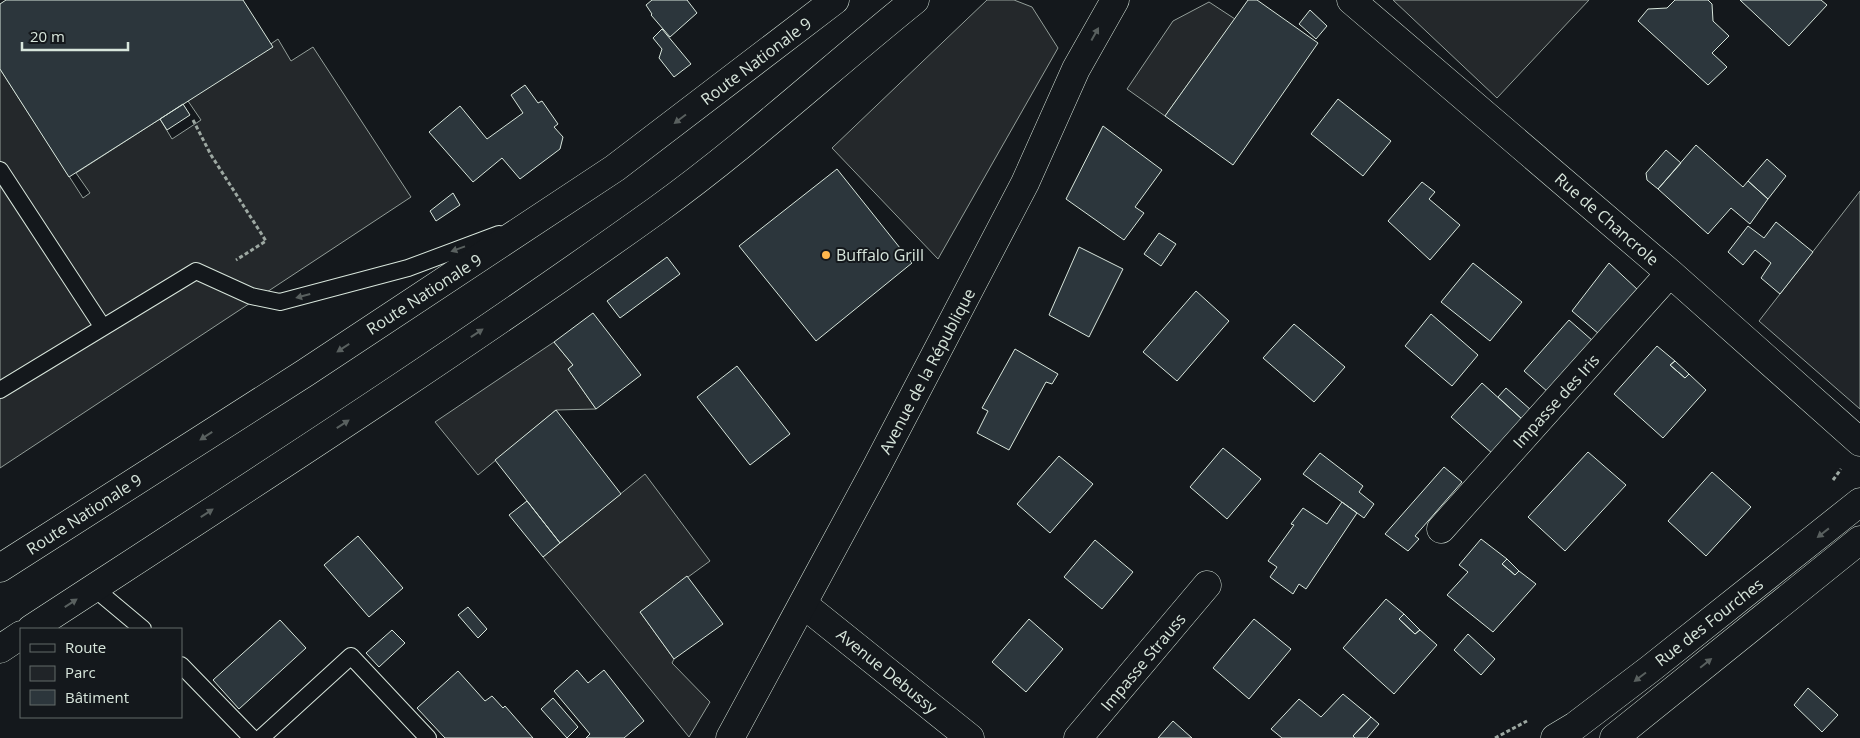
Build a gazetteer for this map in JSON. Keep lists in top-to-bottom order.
{
  "streets": {
    "street": [
      "Route Nationale 9",
      "Rue de Chancrole",
      "Avenue de la République",
      "Impasse des Iris",
      "Rue des Fourches",
      "Impasse Strauss",
      "Avenue Debussy"
    ]
  },
  "crossings": [
    ["Rue de Chancrole", "Impasse des Iris"],
    ["Avenue de la République", "Avenue Debussy"]
  ],
  "one_way": ["Avenue de la République"],
  "places": ["Buffalo Grill"],
  "legend": ["Route", "Parc", "Bâtiment"],
  "scale_bar": "20 m"
}
